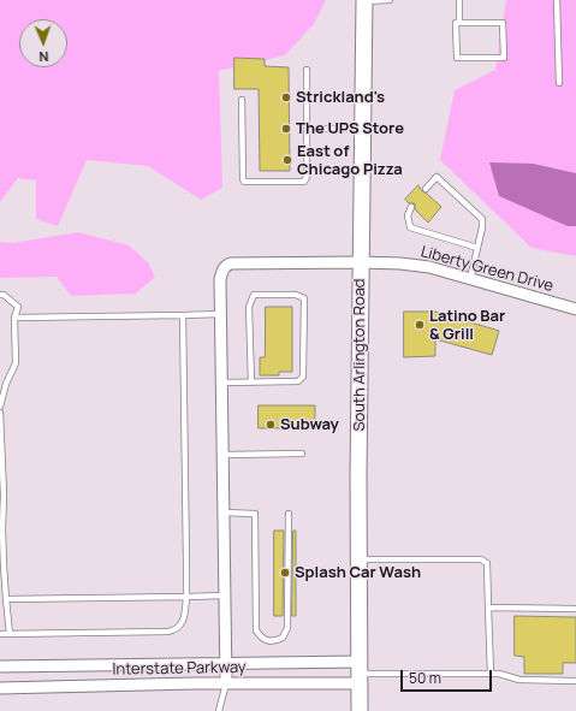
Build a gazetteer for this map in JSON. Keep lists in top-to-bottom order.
{
  "streets": {
    "main road": ["South Arlington Road"],
    "street": ["Liberty Green Drive", "Interstate Parkway"]
  },
  "crossings": [
    ["Liberty Green Drive", "South Arlington Road"],
    ["South Arlington Road", "Interstate Parkway"]
  ],
  "places": [
    "Strickland's",
    "The UPS Store",
    "East of Chicago Pizza",
    "Latino Bar & Grill",
    "Subway",
    "Splash Car Wash"
  ],
  "scale_bar": "50 m",
  "north": "bottom"
}
